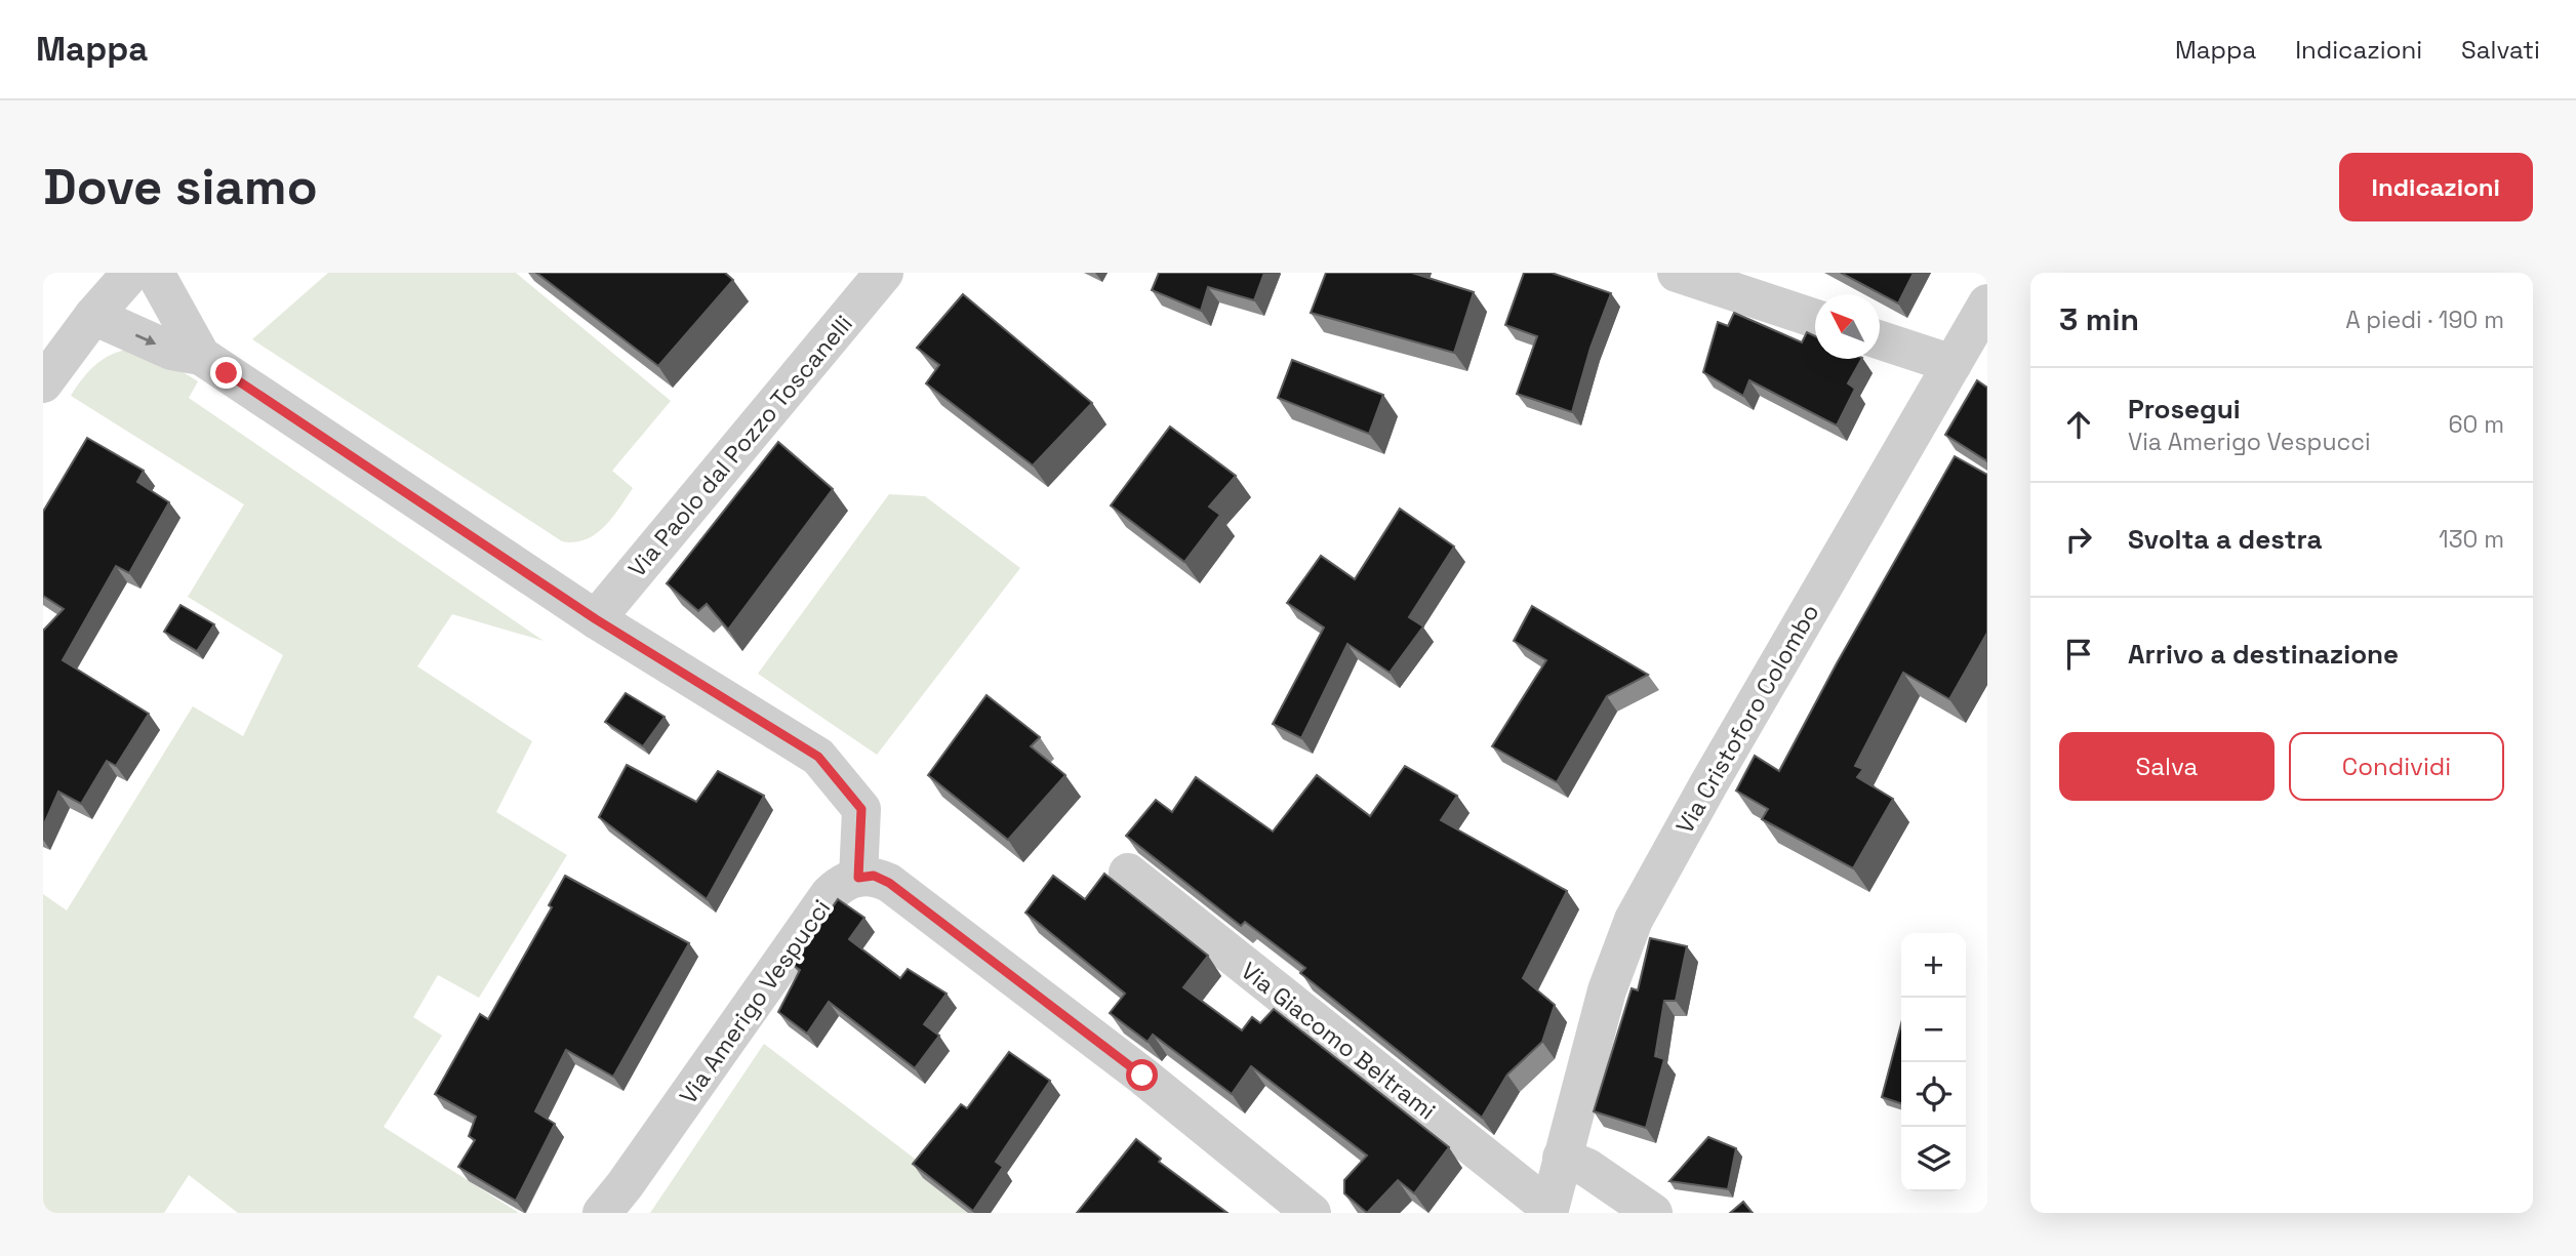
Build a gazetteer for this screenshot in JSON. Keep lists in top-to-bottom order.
{
  "streets": {
    "street": [
      "Via Paolo dal Pozzo Toscanelli",
      "Via Cristoforo Colombo",
      "Via Amerigo Vespucci",
      "Via Giacomo Beltrami"
    ]
  },
  "crossings": [
    ["Via Cristoforo Colombo", "Via Giacomo Beltrami"]
  ],
  "north": "top left",
  "page": {
    "header": "Mappa",
    "nav": ["Mappa", "Indicazioni", "Salvati"],
    "buttons": [
      "Indicazioni",
      ["Salva", "Condividi"]
    ],
    "title": "Dove siamo",
    "heading": ["3 min", "A piedi · 190 m"],
    "list": [
      ["Prosegui", "Via Amerigo Vespucci", "60 m"],
      ["Svolta a destra", "130 m"],
      "Arrivo a destinazione"
    ],
    "map_buttons": ["+", "−"]
  }
}
